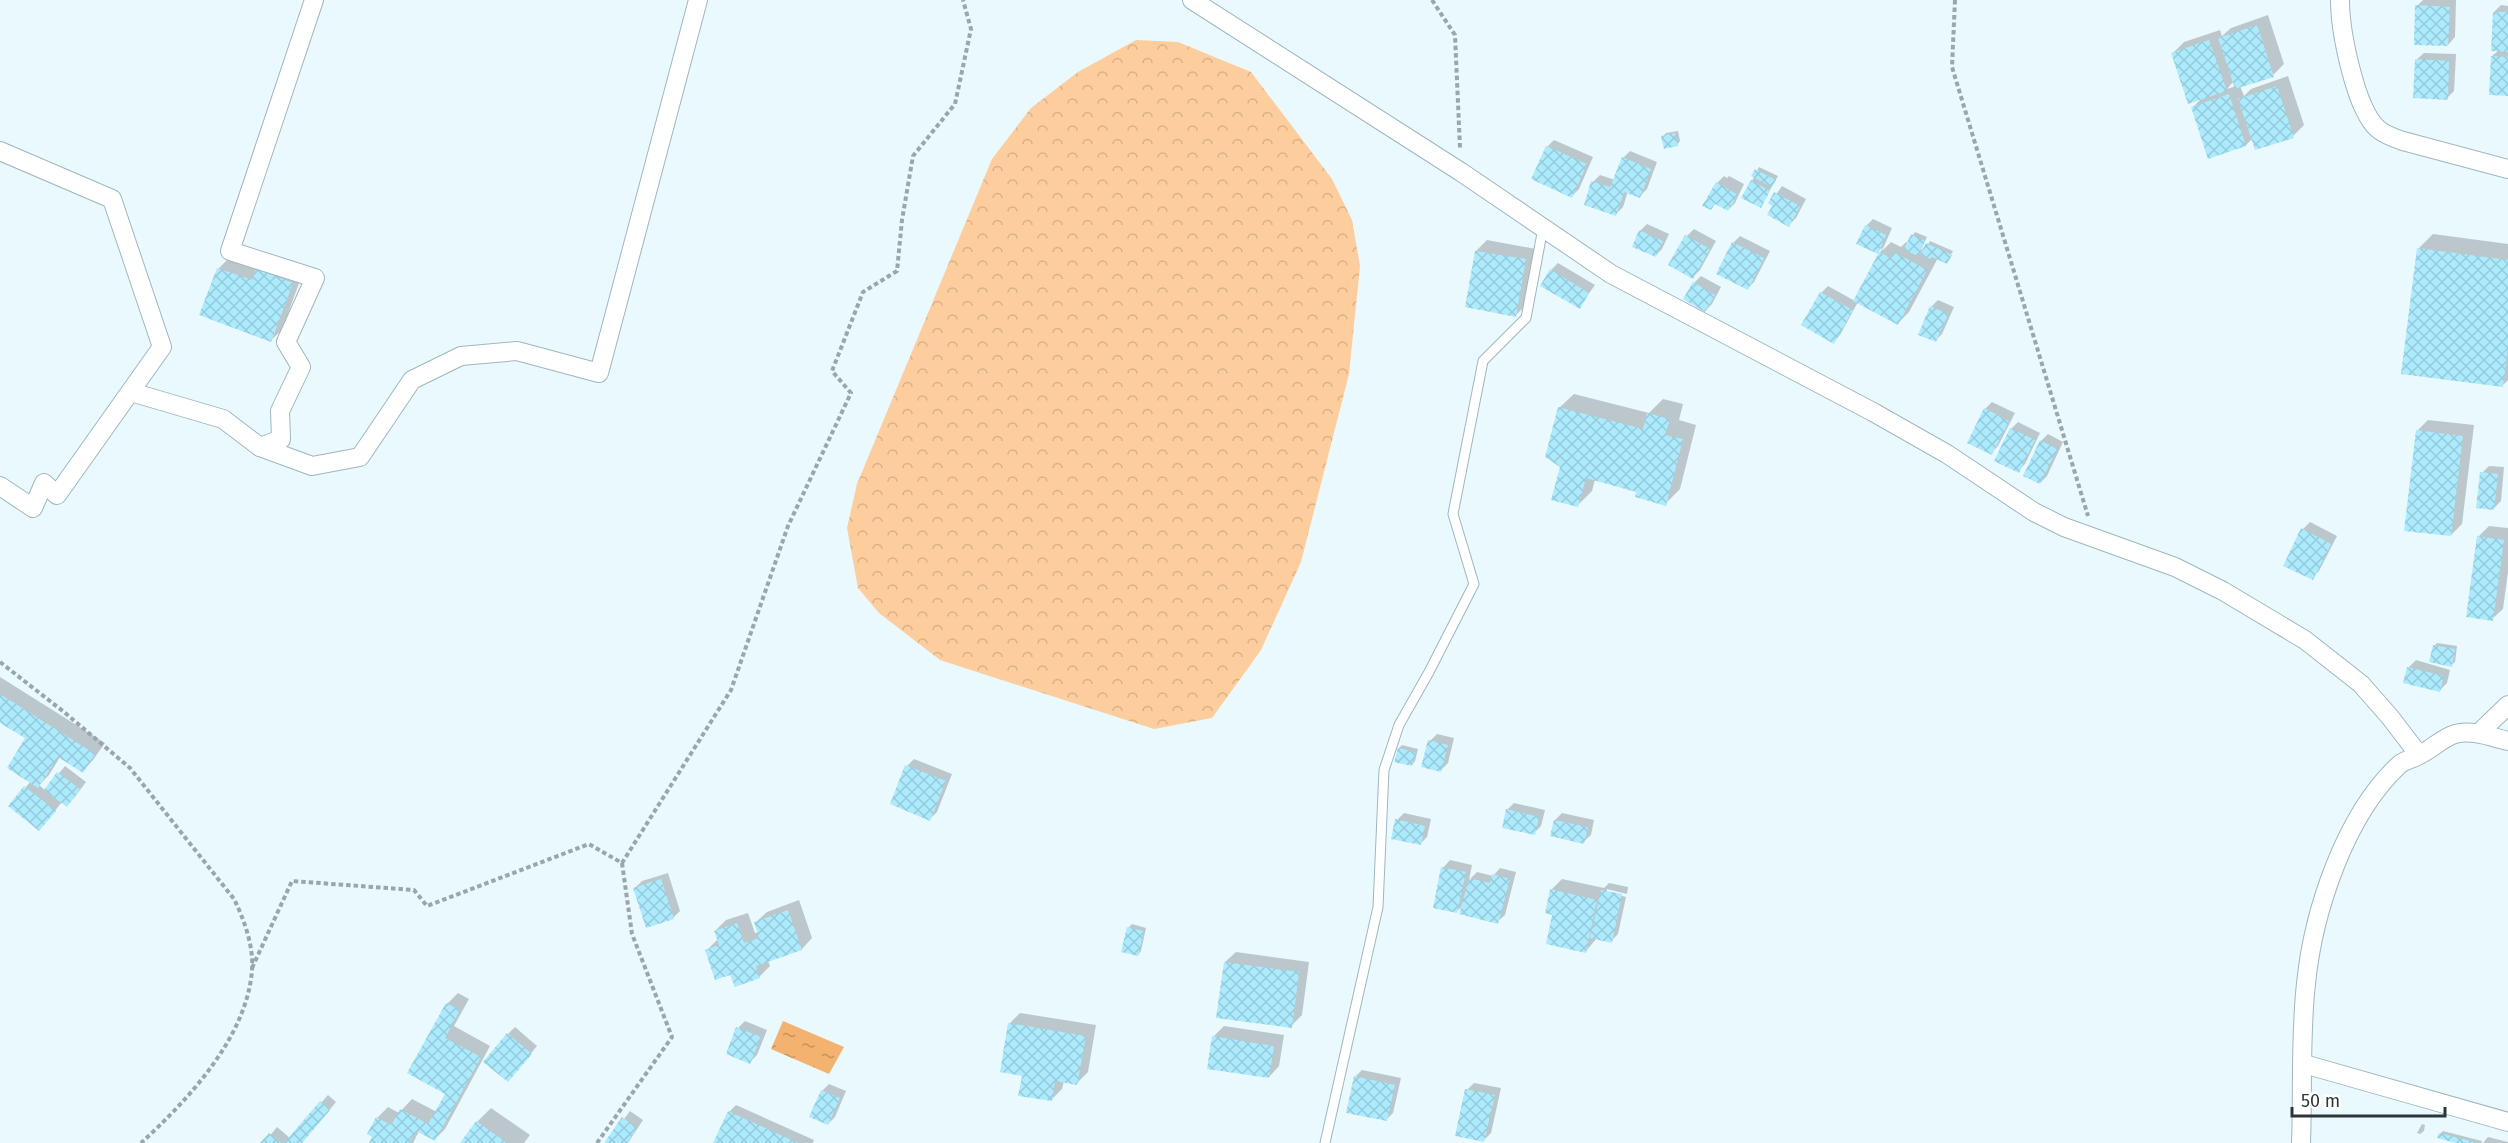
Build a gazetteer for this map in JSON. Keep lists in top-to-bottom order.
{
  "scale_bar": "50 m"
}
